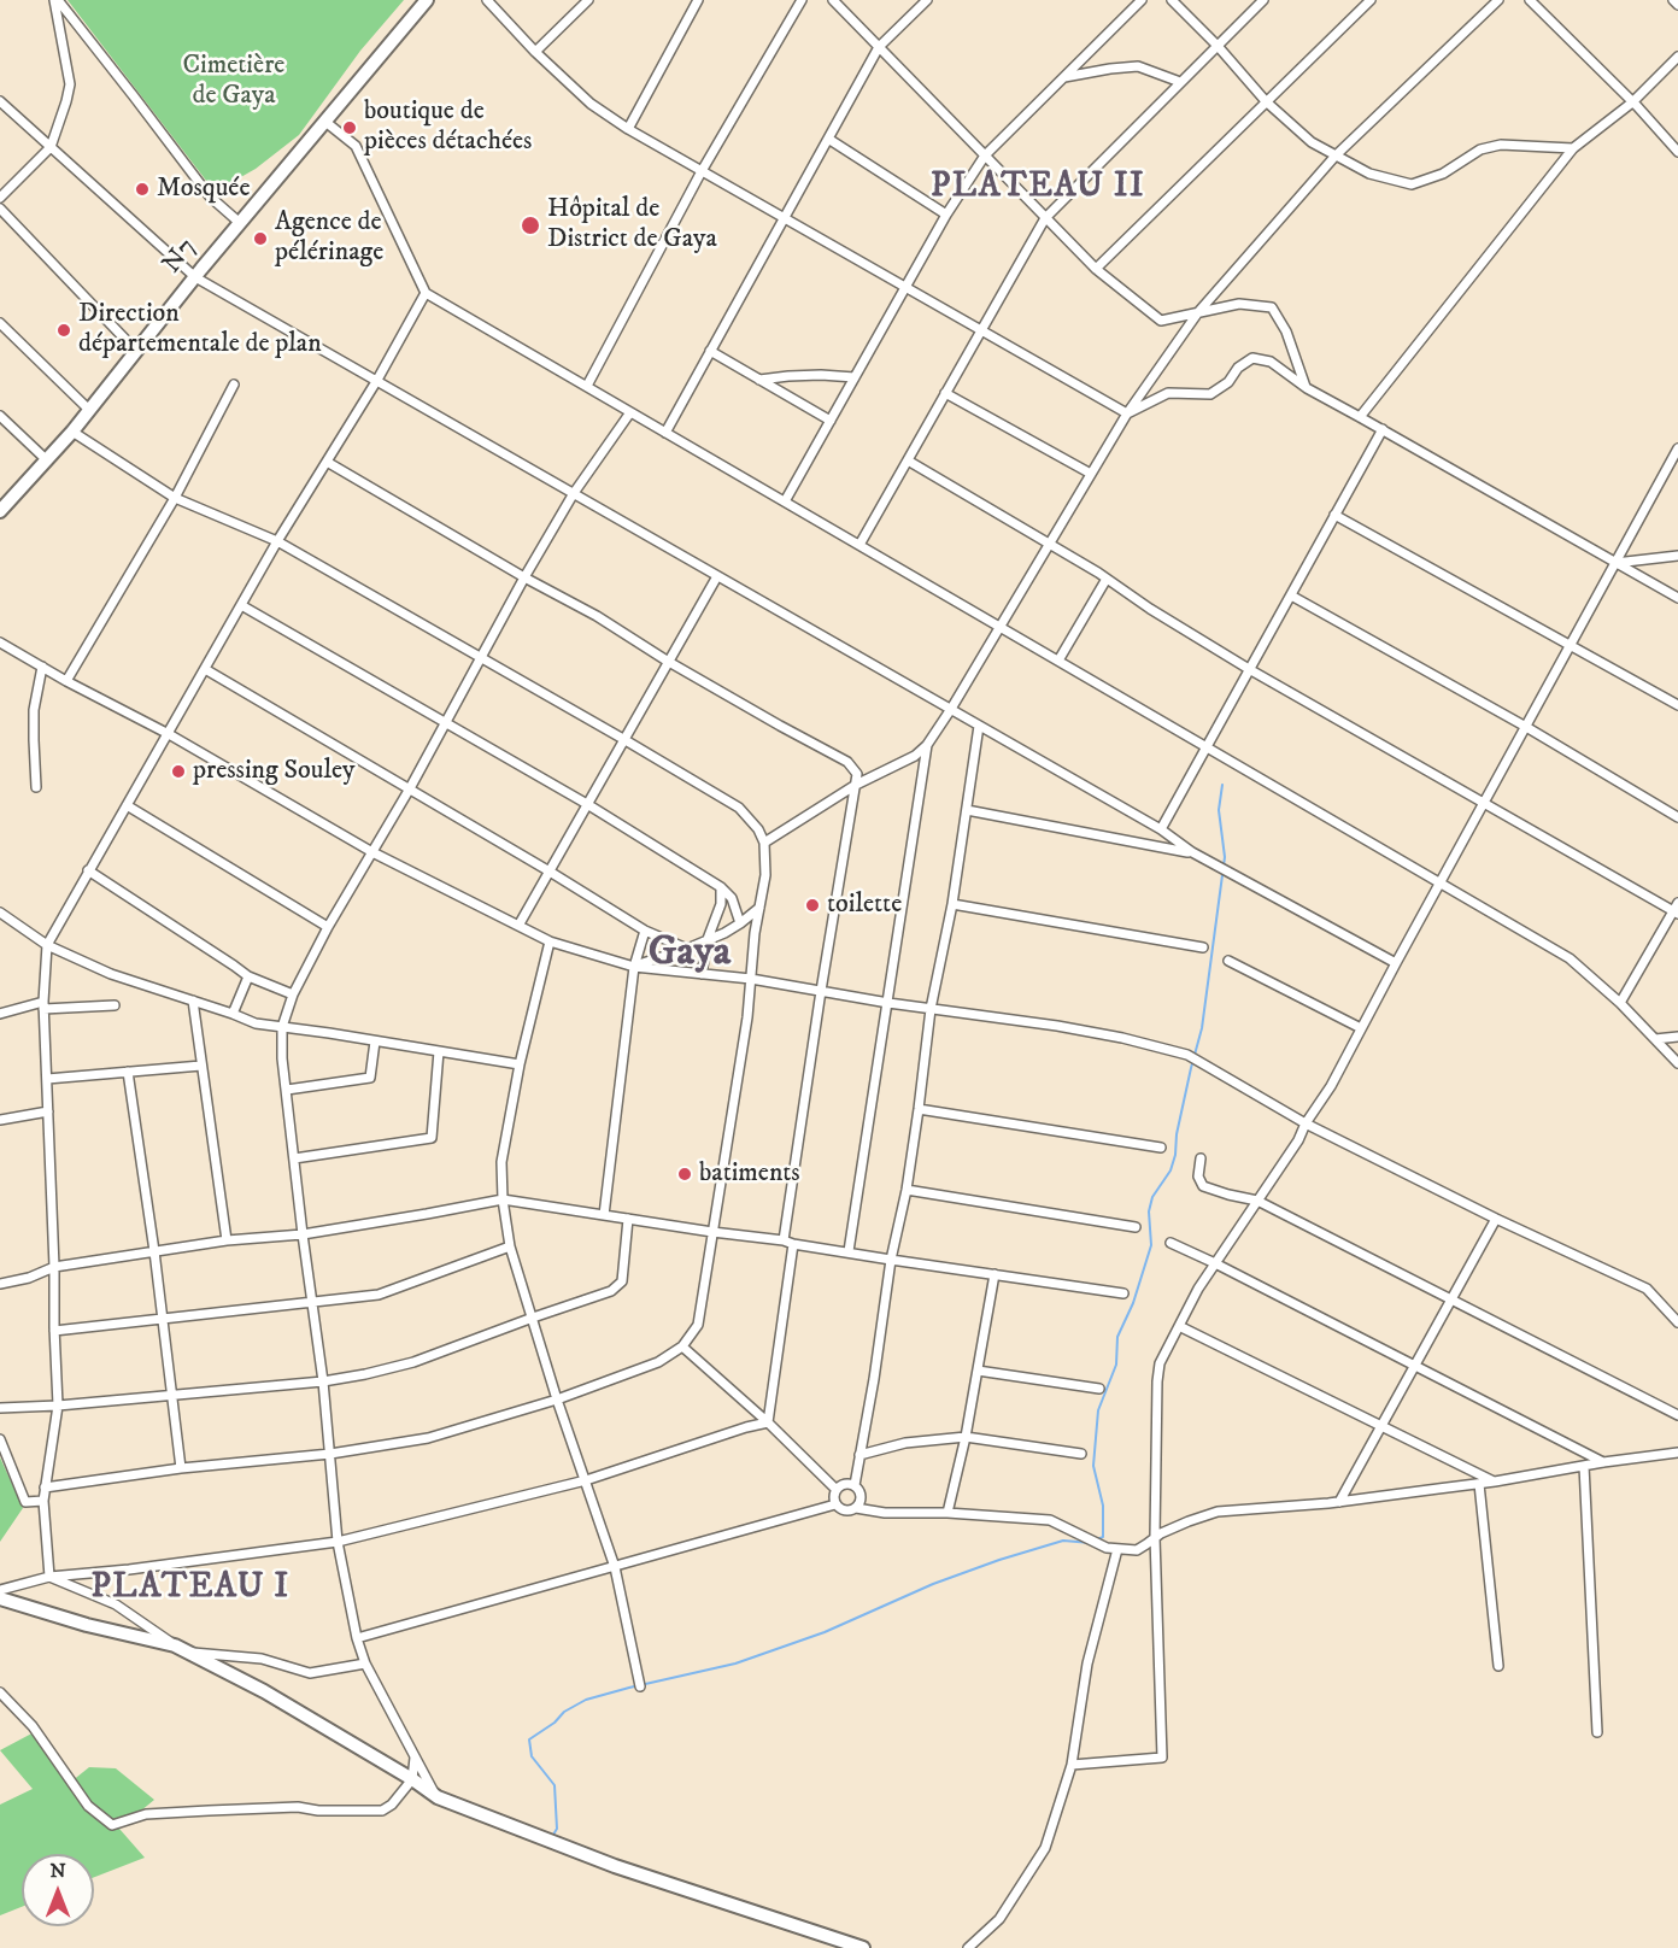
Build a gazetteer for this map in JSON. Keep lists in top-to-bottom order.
{
  "streets": {
    "street": ["N7"]
  },
  "districts": ["PLATEAU II", "Gaya", "PLATEAU I"],
  "parks": ["Cimetière de Gaya"],
  "places": [
    "boutique de pièces détachées",
    "Mosquée",
    "Hôpital de District de Gaya",
    "Agence de pélérinage",
    "Direction départementale de plan",
    "pressing Souley",
    "toilette",
    "batiments"
  ],
  "north": "top"
}
